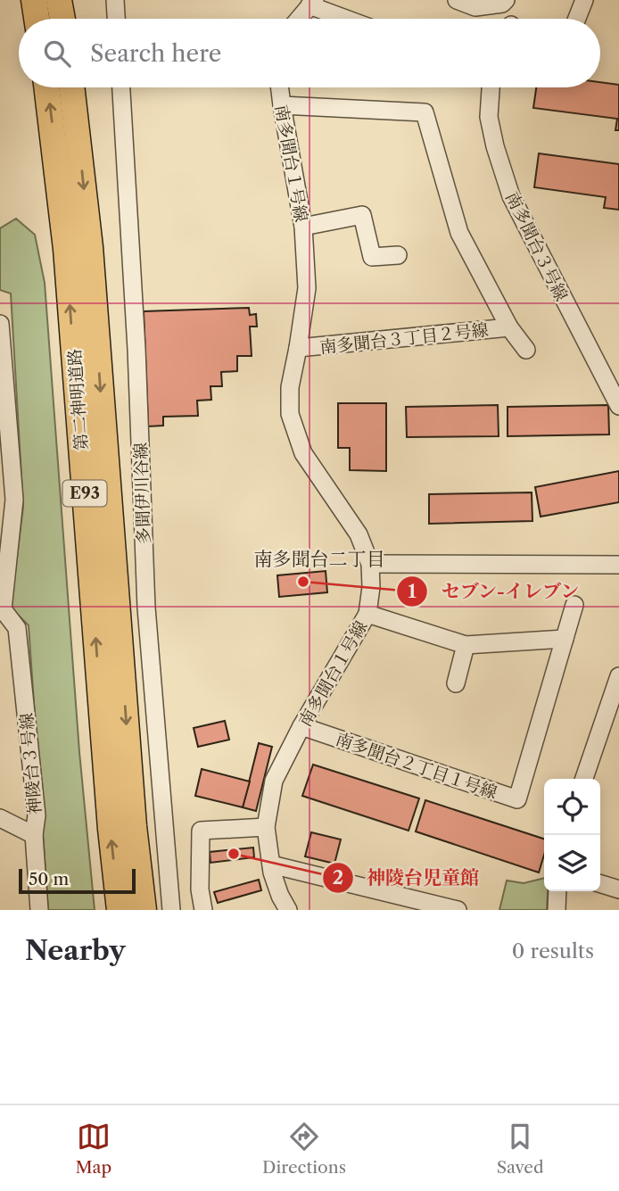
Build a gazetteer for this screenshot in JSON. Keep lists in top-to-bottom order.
{
  "streets": {
    "highway": ["第二神明道路", "E93"],
    "street": [
      "南多聞台１号線",
      "南多聞台３号線",
      "南多聞台３丁目２号線",
      "多聞伊川谷線",
      "神陵台３号線",
      "南多聞台２丁目１号線"
    ]
  },
  "crossings": [
    ["南多聞台１号線", "南多聞台３丁目２号線"],
    ["南多聞台１号線", "南多聞台２丁目１号線"]
  ],
  "districts": ["南多聞台二丁目"],
  "places": ["セブン-イレブン", "神陵台児童館"],
  "scale_bar": "50 m",
  "page": {
    "search": "Search here",
    "scale": "50 m",
    "heading": ["Nearby", "0 results"],
    "nav": ["Map", "Directions", "Saved"]
  }
}
